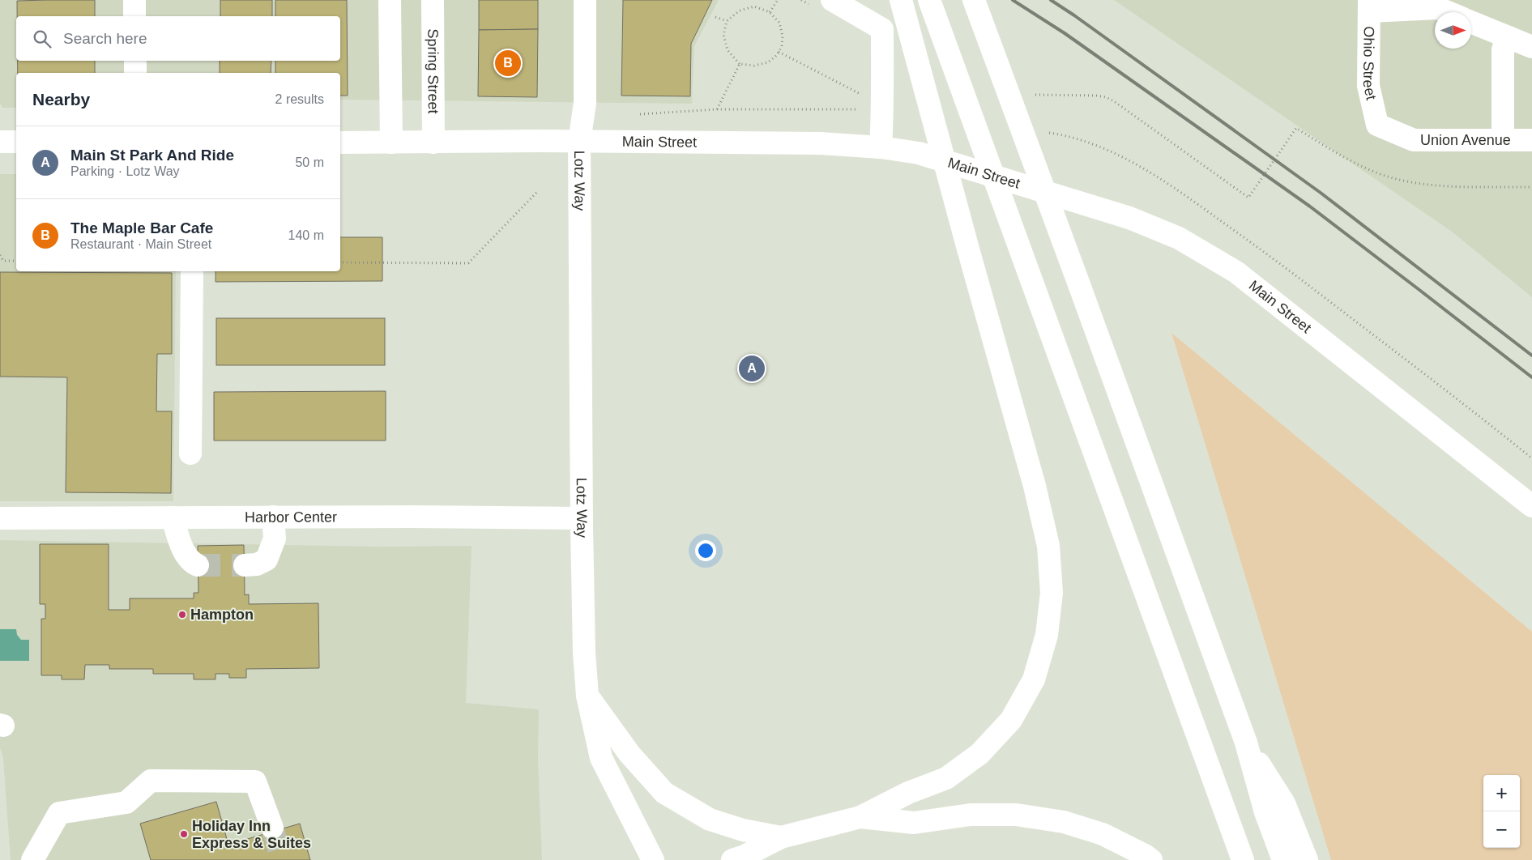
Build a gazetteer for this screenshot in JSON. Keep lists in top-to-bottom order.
{
  "streets": {
    "main road": [
      "Ohio Street",
      "Spring Street",
      "Union Avenue",
      "Main Street",
      "Lotz Way",
      "Harbor Center"
    ]
  },
  "crossings": [
    ["Ohio Street", "Union Avenue"],
    ["Spring Street", "Main Street"],
    ["Main Street", "Lotz Way"],
    ["Lotz Way", "Harbor Center"]
  ],
  "places": ["Hampton", "Holiday Inn Express & Suites"],
  "north": "right",
  "page": {
    "search": "Search here",
    "pins": ["B", "A"],
    "heading": ["Nearby", "2 results"],
    "list": [
      {
        "mark": "A",
        "name": "Main St Park And Ride",
        "note": "Parking · Lotz Way",
        "value": "50 m"
      },
      {
        "mark": "B",
        "name": "The Maple Bar Cafe",
        "note": "Restaurant · Main Street",
        "value": "140 m"
      }
    ],
    "map_buttons": ["+", "−"]
  }
}
